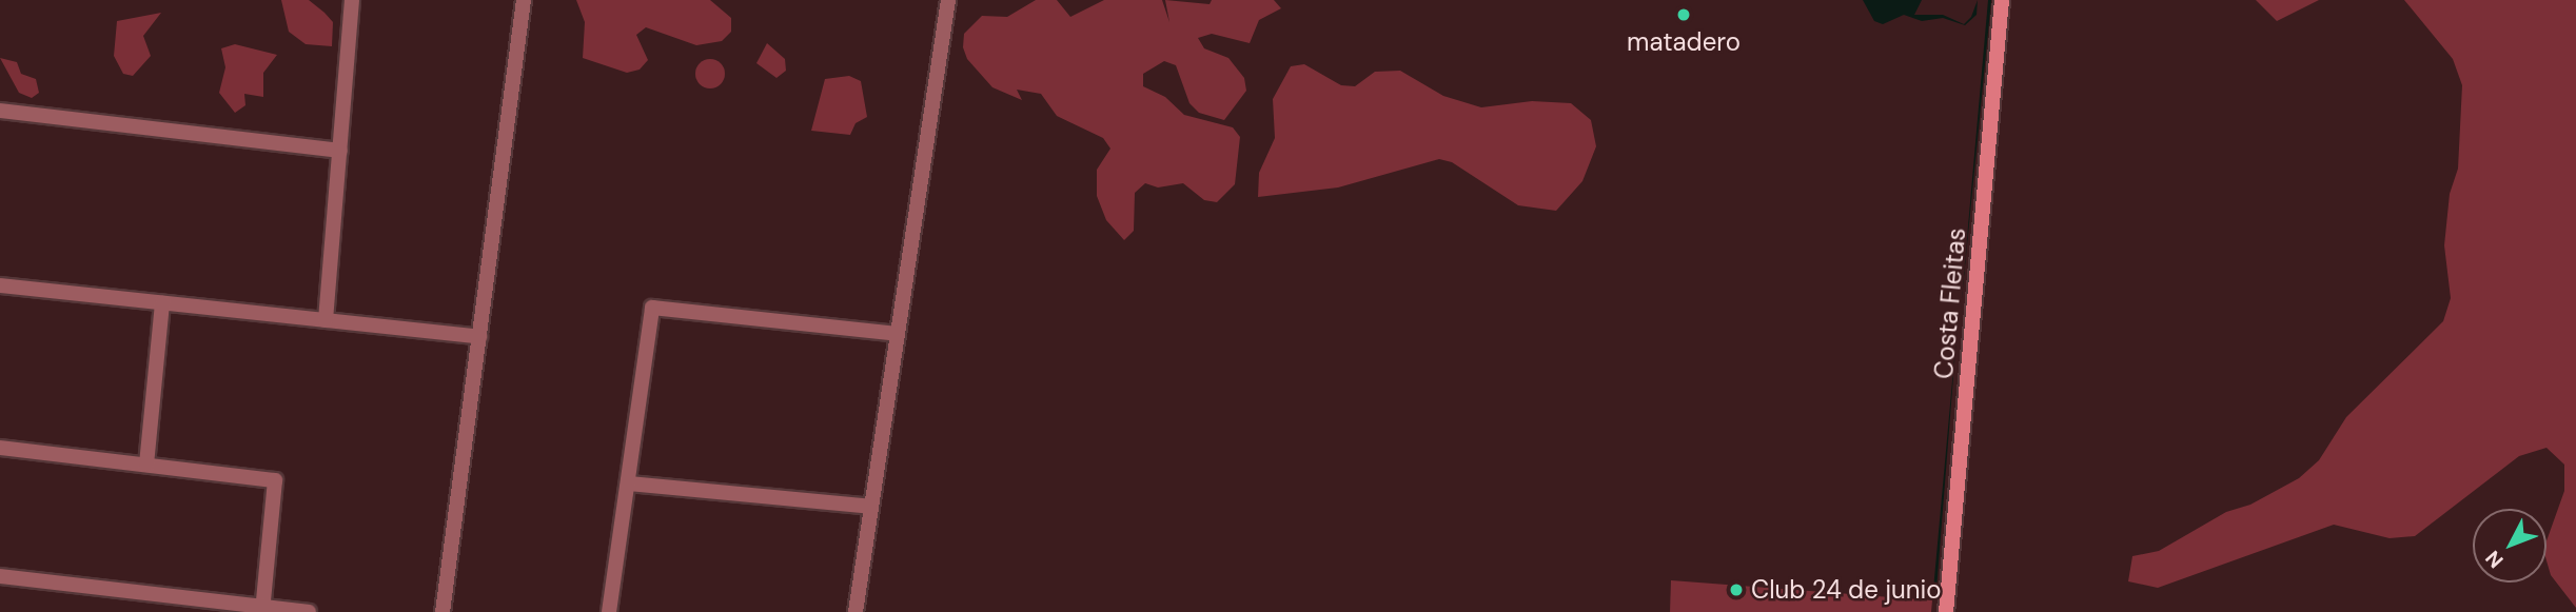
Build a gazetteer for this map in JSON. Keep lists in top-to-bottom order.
{
  "streets": {
    "main road": ["Costa Fleitas"]
  },
  "places": ["matadero", "Club 24 de junio"],
  "north": "bottom left"
}
